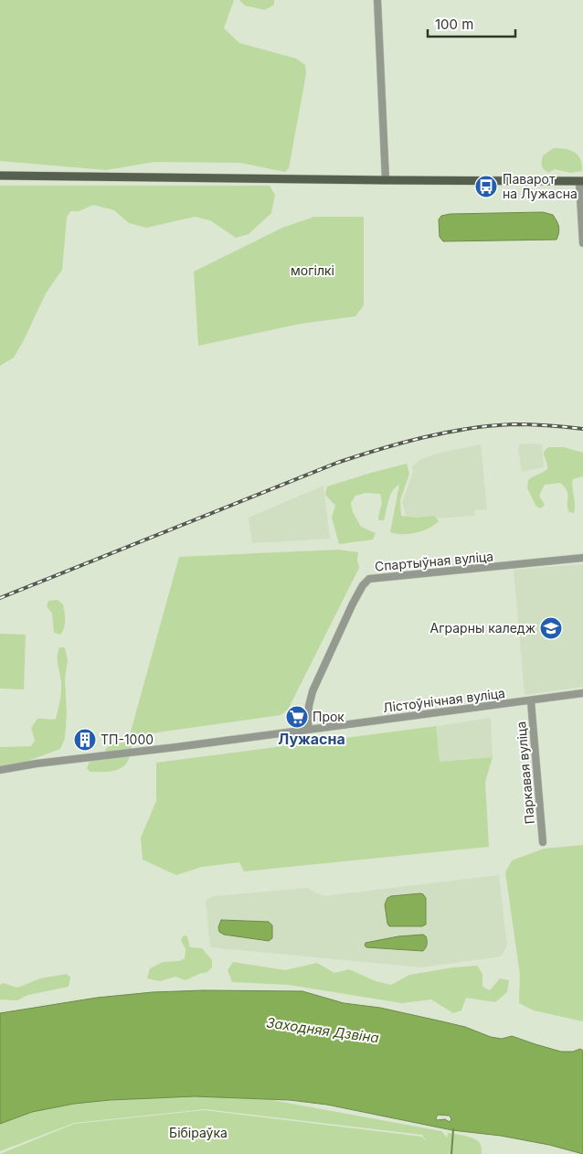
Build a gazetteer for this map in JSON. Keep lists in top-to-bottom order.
{
  "streets": {
    "street": ["Спартыўная вуліца", "Лістоўнічная вуліца", "Паркавая вуліца"]
  },
  "crossings": [
    ["Спартыўная вуліца", "Лістоўнічная вуліца"],
    ["Лістоўнічная вуліца", "Паркавая вуліца"]
  ],
  "districts": ["Лужасна"],
  "water": ["Заходняя Дзвіна"],
  "parks": ["могілкі", "Бібіраўка"],
  "places": {
    "bus stop": ["Паварот на Лужасна"],
    "school or university": ["Аграрны каледж"],
    "supermarket": ["Прок"],
    "building": ["ТП-1000"]
  },
  "scale_bar": "100 m"
}
